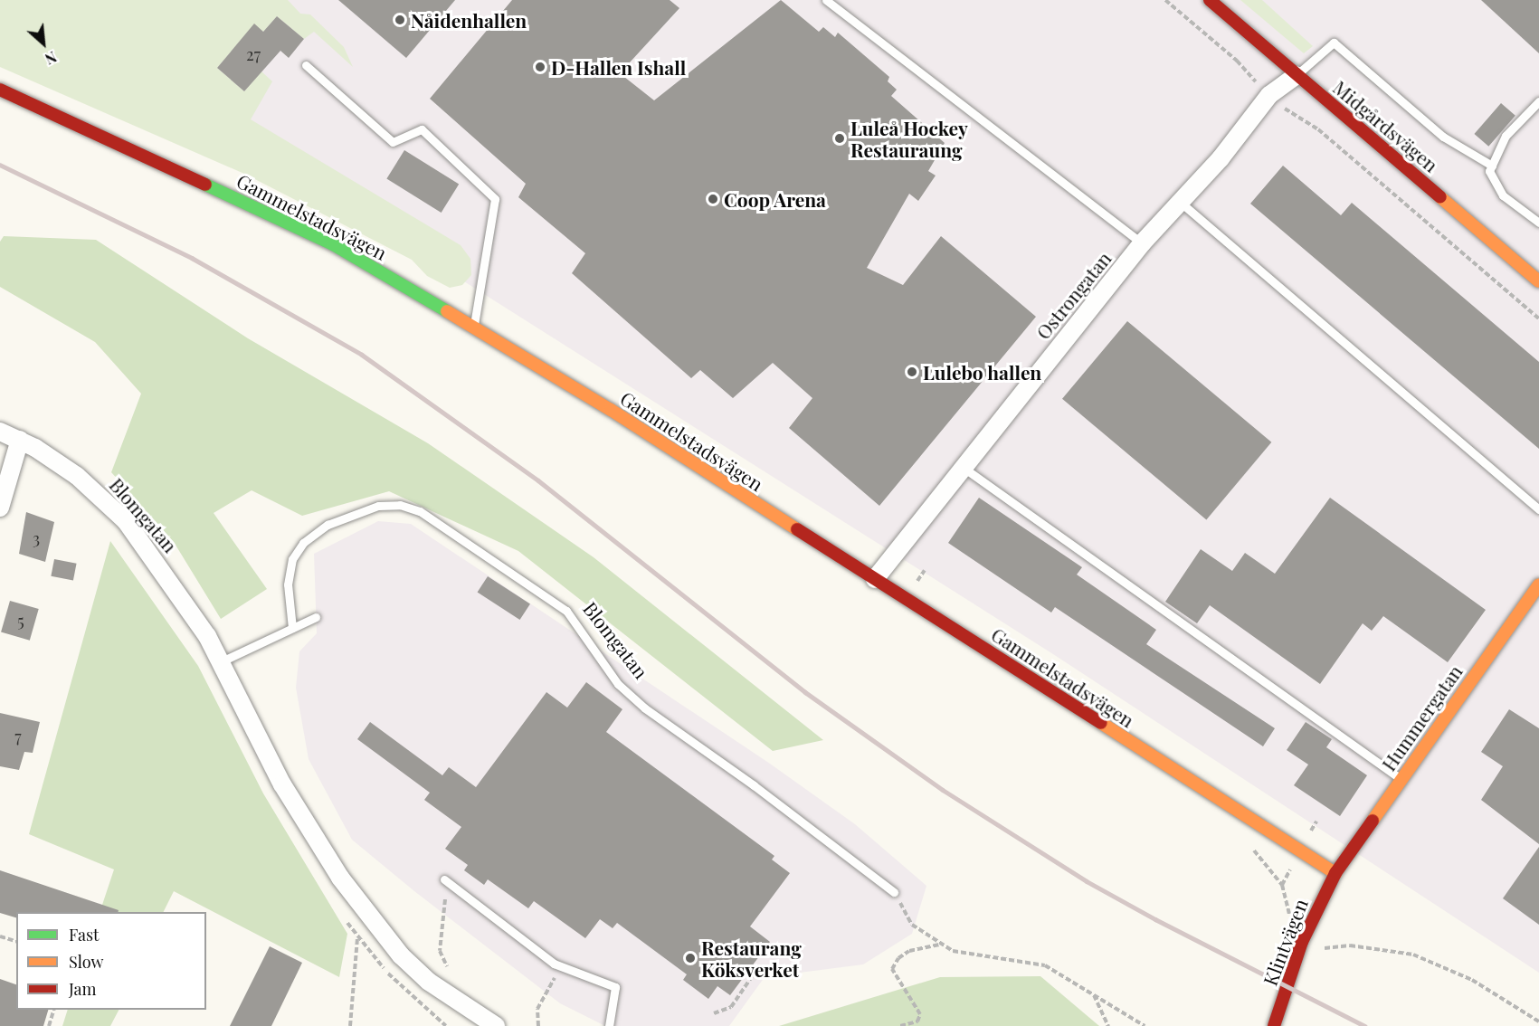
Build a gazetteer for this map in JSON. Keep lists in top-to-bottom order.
{
  "streets": {
    "street": [
      "Midgårdsvägen",
      "Gammelstadsvägen",
      "Ostrongatan",
      "Blomgatan",
      "Hummergatan",
      "Klintvägen"
    ]
  },
  "crossings": [
    ["Midgårdsvägen", "Ostrongatan"],
    ["Gammelstadsvägen", "Ostrongatan"],
    ["Gammelstadsvägen", "Hummergatan"],
    ["Gammelstadsvägen", "Klintvägen"],
    ["Hummergatan", "Klintvägen"]
  ],
  "places": [
    "Nåidenhallen",
    "D-Hallen Ishall",
    "Luleå Hockey Restauraung",
    "Coop Arena",
    "Lulebo hallen",
    "Restaurang Köksverket"
  ],
  "house_numbers": [
    "27",
    "3",
    "5",
    "7"
  ],
  "legend": ["Fast", "Slow", "Jam"],
  "north": "bottom right"
}
